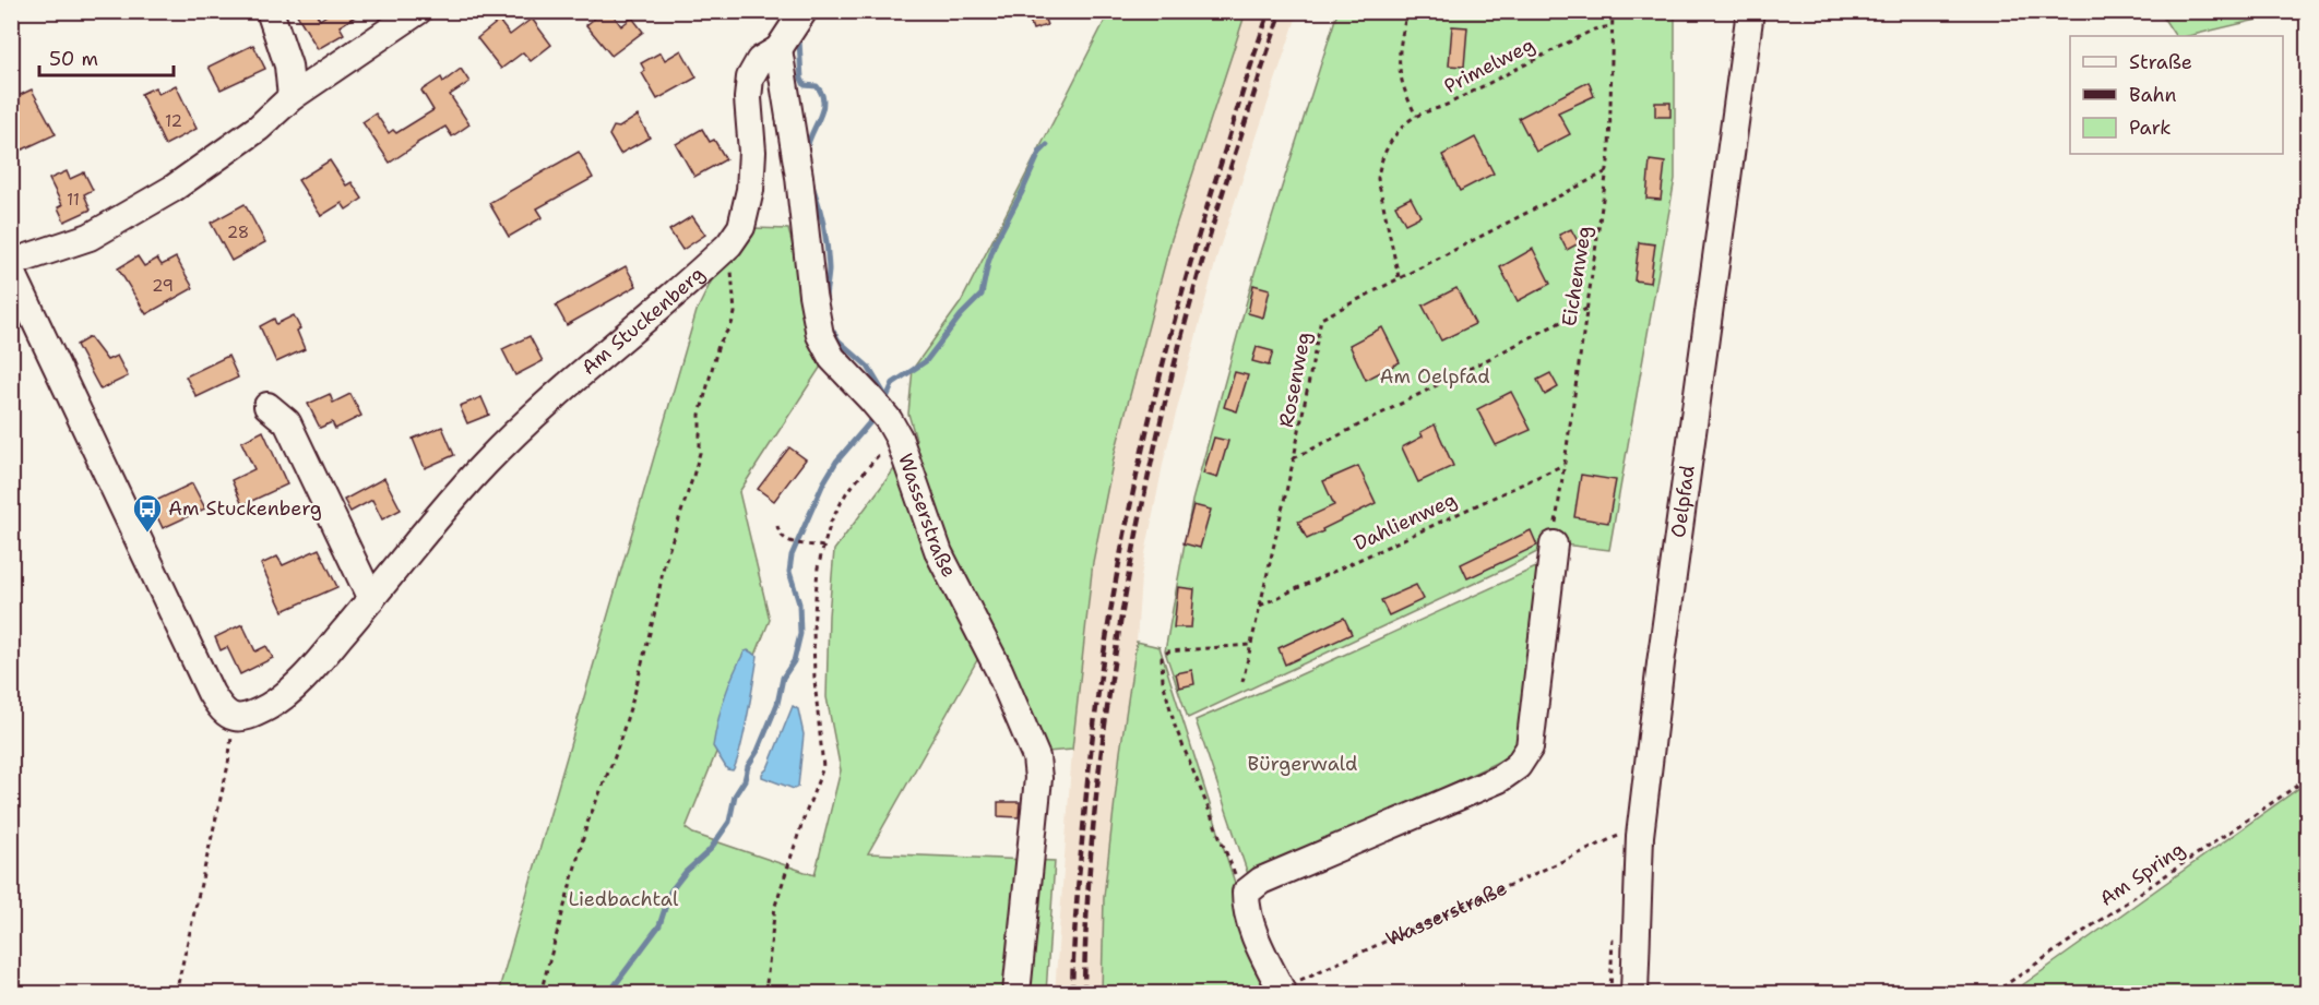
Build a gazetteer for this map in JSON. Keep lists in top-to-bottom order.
{
  "streets": {
    "street": ["Am Stuckenberg", "Oelpfad", "Wasserstraße"],
    "path": [
      "Primelweg",
      "Eichenweg",
      "Rosenweg",
      "Dahlienweg",
      "Am Spring"
    ]
  },
  "crossings": [
    ["Primelweg", "Eichenweg"],
    ["Eichenweg", "Rosenweg"],
    ["Eichenweg", "Dahlienweg"],
    ["Am Stuckenberg", "Wasserstraße"],
    ["Rosenweg", "Dahlienweg"]
  ],
  "parks": ["Am Oelpfad", "Bürgerwald", "Liedbachtal"],
  "places": {
    "bus stop": ["Am Stuckenberg"]
  },
  "house_numbers": [
    "12",
    "11",
    "28",
    "29"
  ],
  "legend": ["Straße", "Bahn", "Park"],
  "scale_bar": "50 m"
}
